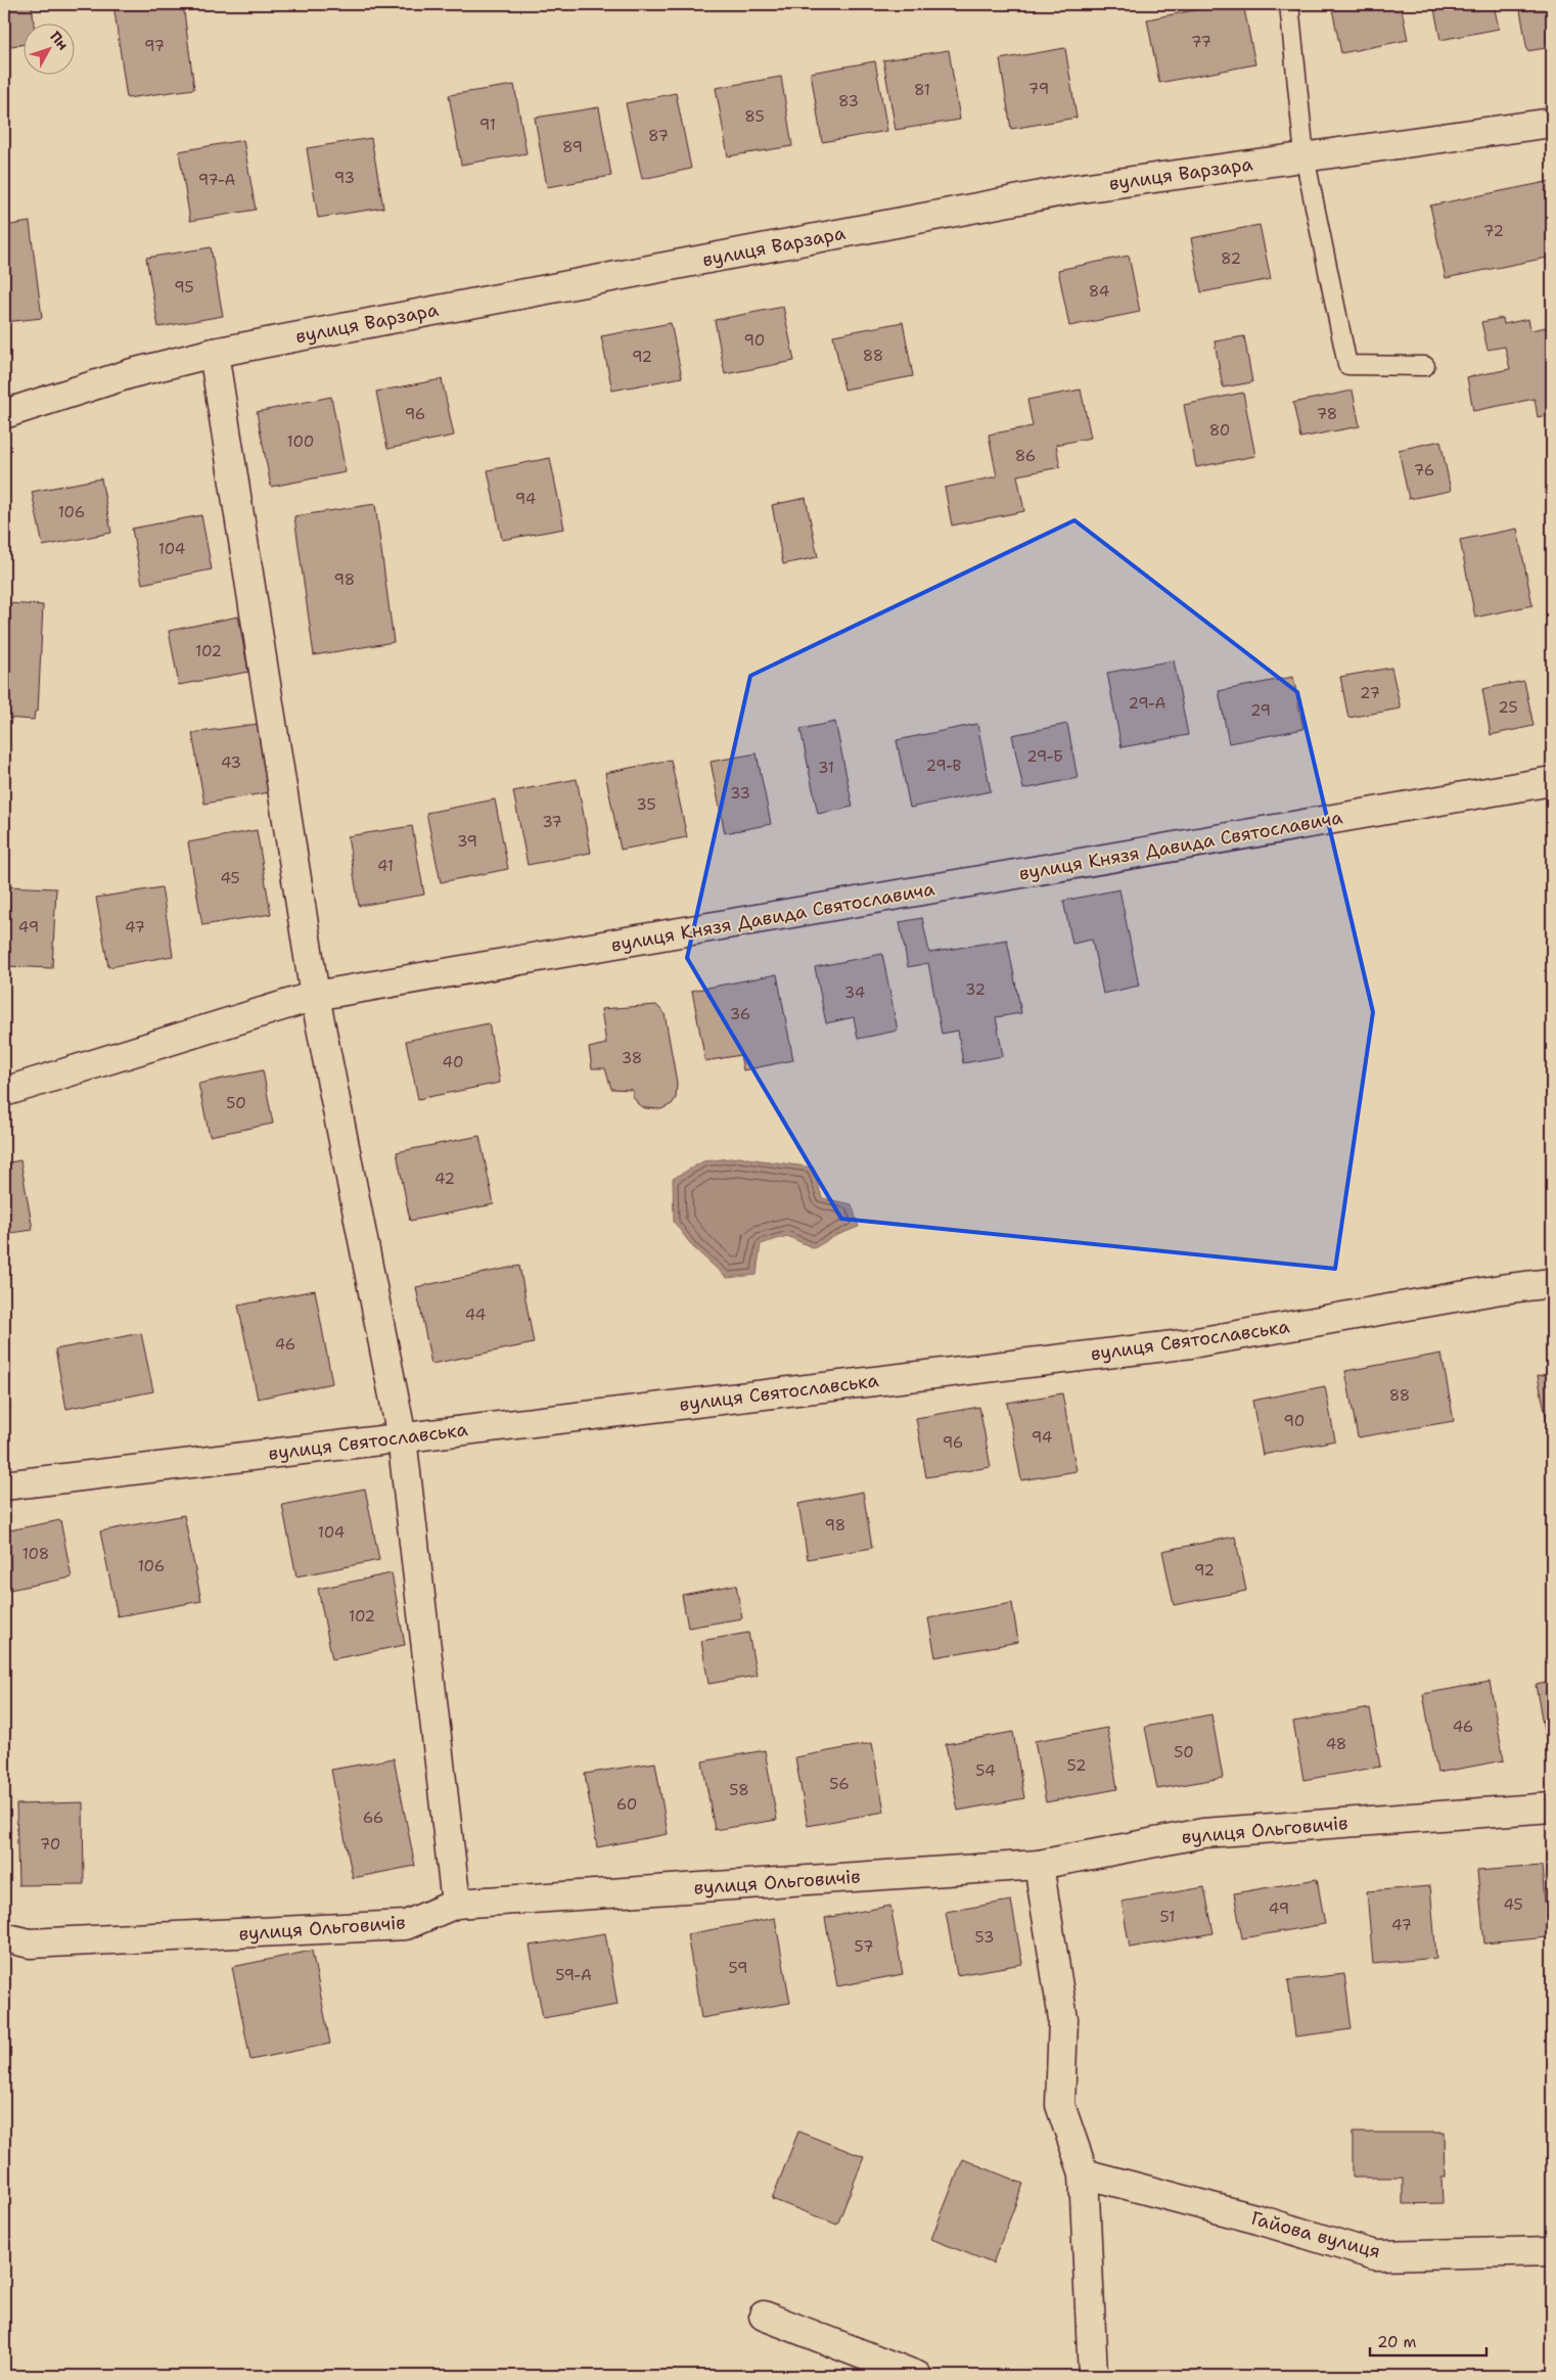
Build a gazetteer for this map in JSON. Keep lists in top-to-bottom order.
{
  "streets": {
    "street": [
      "вулиця Варзара",
      "вулиця Князя Давида Святославича",
      "вулиця Святославська",
      "вулиця Ольговичів",
      "Гайова вулиця"
    ]
  },
  "house_numbers": [
    "77",
    "97",
    "79",
    "81",
    "83",
    "85",
    "91",
    "87",
    "89",
    "93",
    "97-А",
    "72",
    "82",
    "95",
    "84",
    "90",
    "88",
    "92",
    "96",
    "78",
    "80",
    "100",
    "86",
    "76",
    "94",
    "106",
    "104",
    "98",
    "102",
    "27",
    "29-А",
    "25",
    "29",
    "29-Б",
    "43",
    "29-В",
    "31",
    "33",
    "35",
    "37",
    "39",
    "41",
    "45",
    "49",
    "47",
    "32",
    "34",
    "36",
    "38",
    "40",
    "50",
    "42",
    "44",
    "46",
    "88",
    "90",
    "94",
    "96",
    "98",
    "104",
    "108",
    "106",
    "92",
    "102",
    "46",
    "48",
    "50",
    "52",
    "54",
    "56",
    "58",
    "60",
    "66",
    "70",
    "45",
    "49",
    "51",
    "47",
    "53",
    "57",
    "59",
    "59-А"
  ],
  "scale_bar": "20 m",
  "north": "top right"
}
